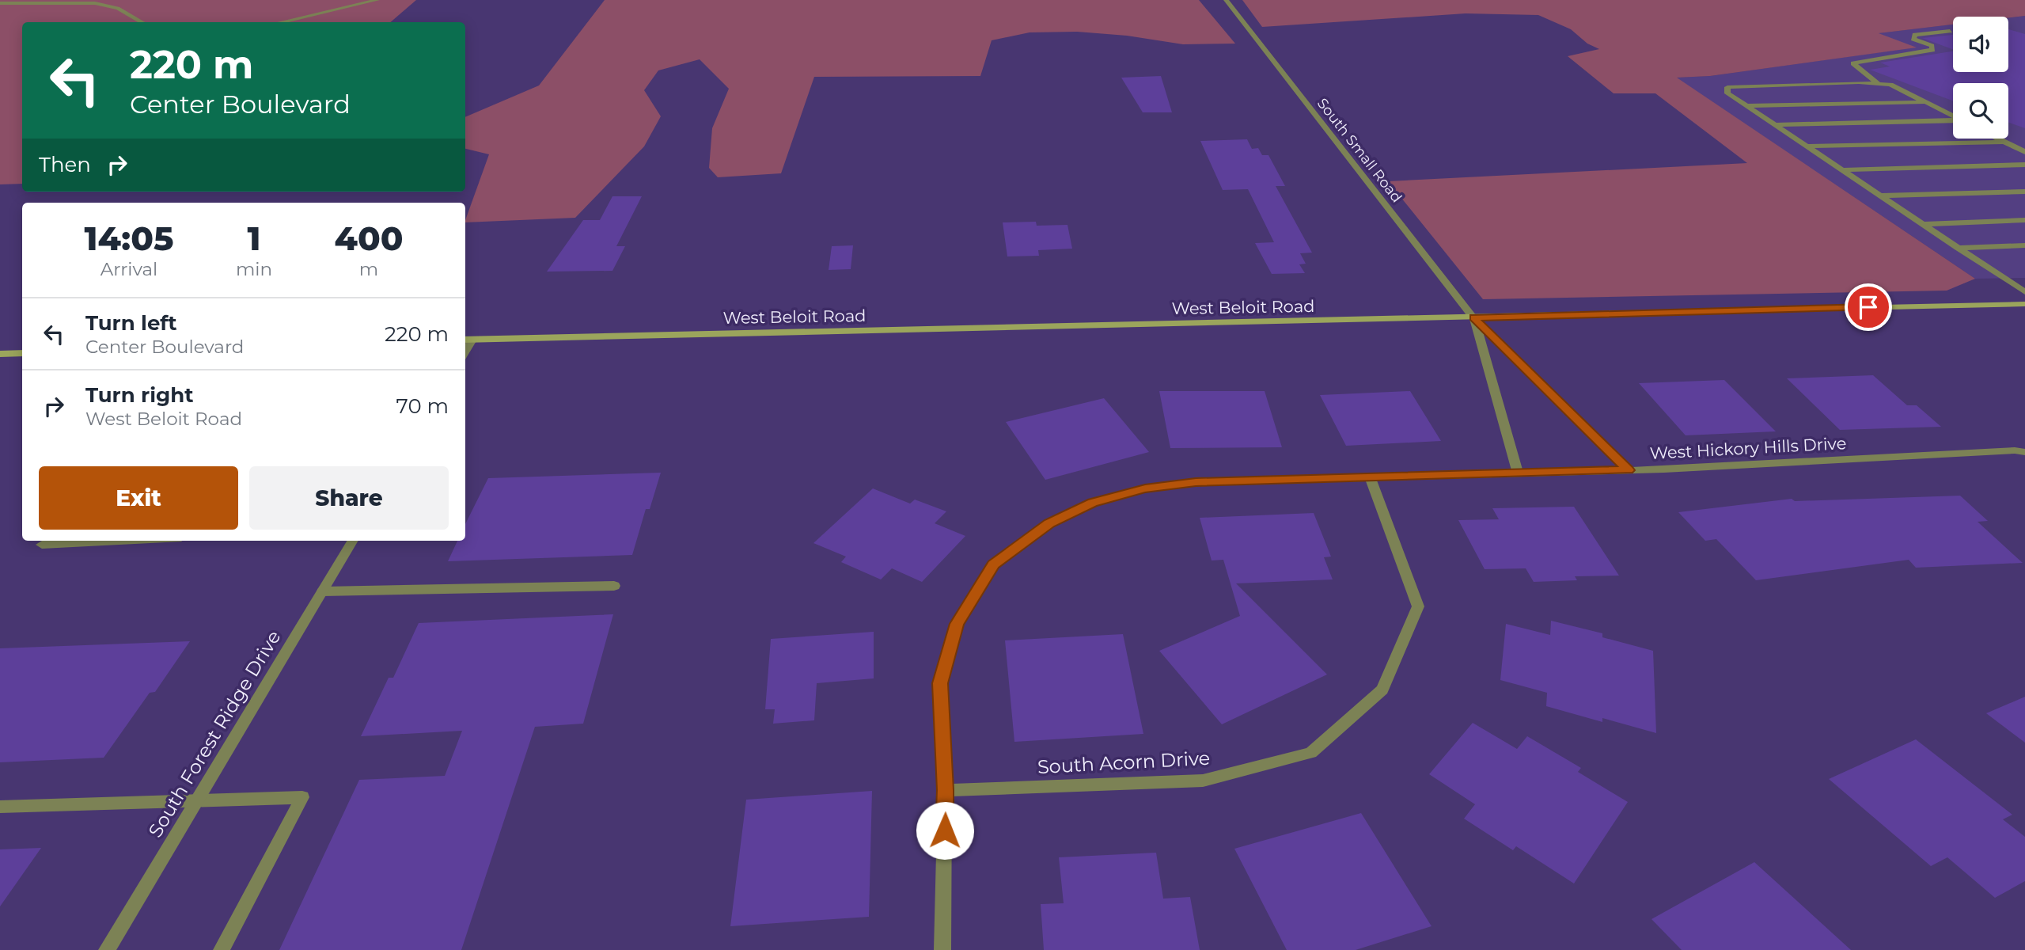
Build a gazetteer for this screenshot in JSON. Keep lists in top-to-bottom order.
{
  "streets": {
    "main road": ["West Beloit Road"],
    "street": [
      "South Small Road",
      "West Hickory Hills Drive",
      "South Forest Ridge Drive",
      "South Acorn Drive"
    ]
  },
  "crossings": [
    ["South Small Road", "West Beloit Road"],
    ["West Hickory Hills Drive", "South Acorn Drive"]
  ],
  "page": {
    "turn": ["220 m", "Center Boulevard"],
    "then": "Then",
    "eta": [
      "14:05",
      "Arrival",
      "1",
      "min",
      "400",
      "m"
    ],
    "list": [
      {
        "name": "Turn left",
        "note": "Center Boulevard",
        "value": "220 m"
      },
      {
        "name": "Turn right",
        "note": "West Beloit Road",
        "value": "70 m"
      }
    ],
    "buttons": ["Exit", "Share"]
  }
}
